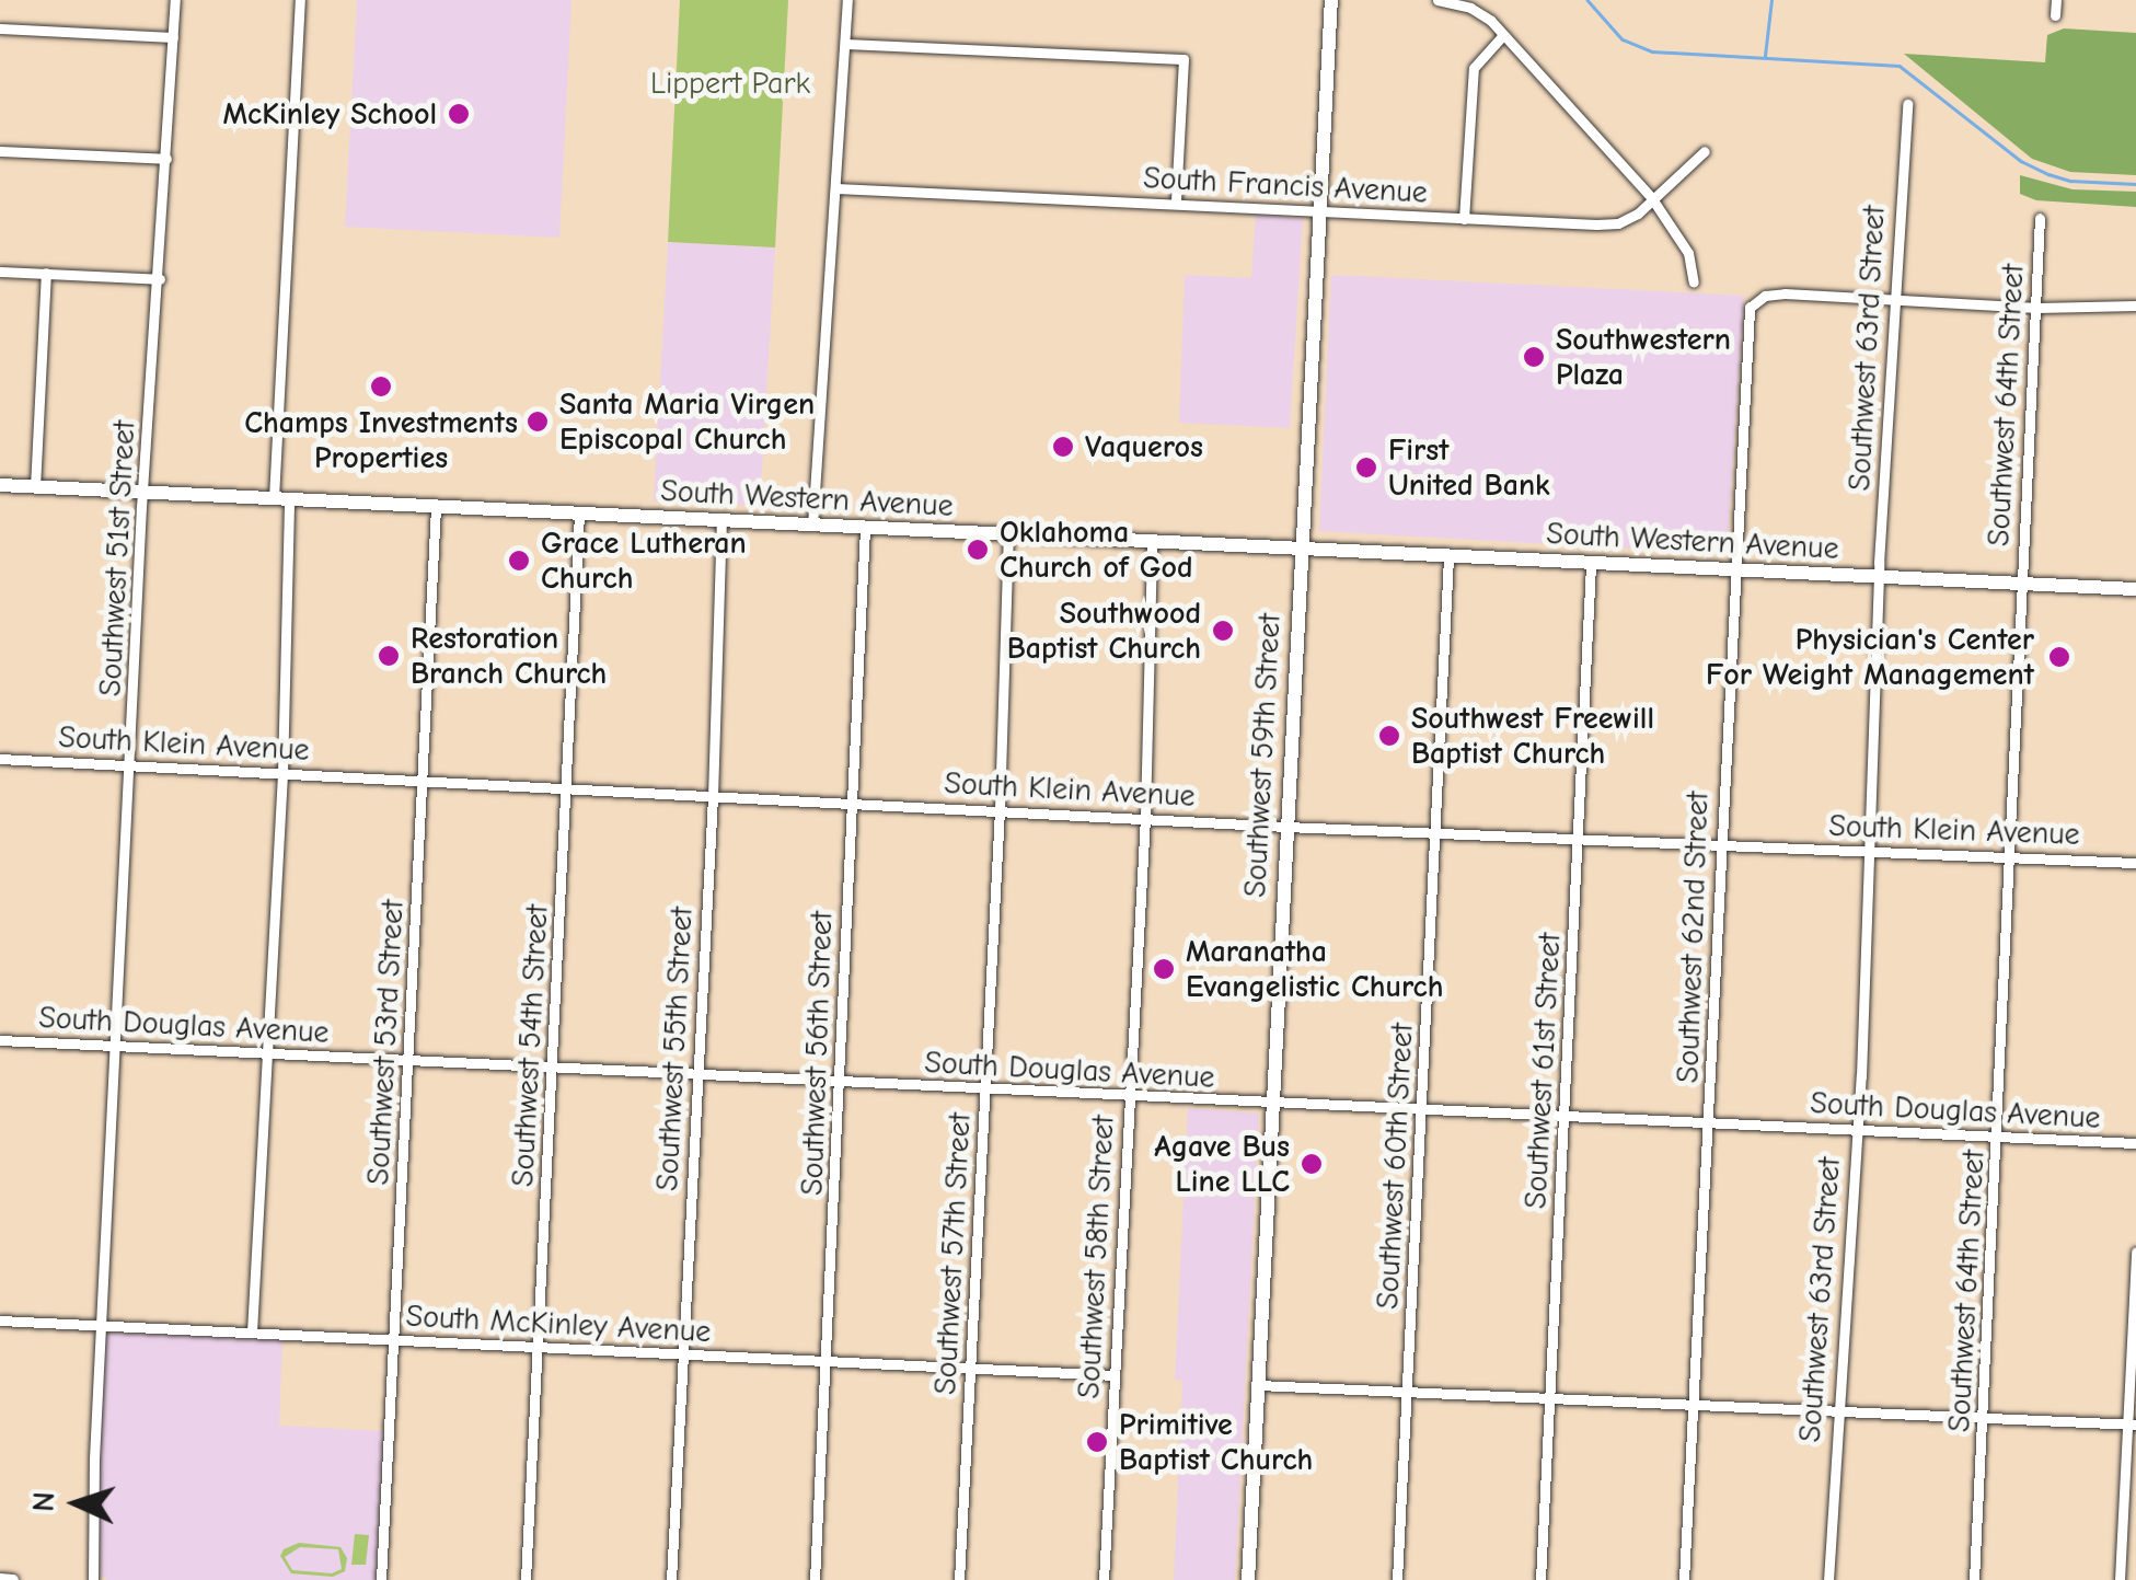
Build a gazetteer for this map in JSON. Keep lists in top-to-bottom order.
{
  "streets": {
    "main road": ["South Western Avenue", "Southwest 59th Street"],
    "street": [
      "South Francis Avenue",
      "Southwest 63rd Street",
      "Southwest 64th Street",
      "Southwest 51st Street",
      "South Klein Avenue",
      "Southwest 62nd Street",
      "South Douglas Avenue",
      "Southwest 53rd Street",
      "Southwest 54th Street",
      "Southwest 55th Street",
      "Southwest 56th Street",
      "Southwest 61st Street",
      "Southwest 60th Street",
      "Southwest 57th Street",
      "Southwest 58th Street",
      "South McKinley Avenue"
    ]
  },
  "crossings": [
    ["South Francis Avenue", "Southwest 59th Street"],
    ["Southwest 63rd Street", "South Western Avenue"],
    ["Southwest 63rd Street", "South Klein Avenue"],
    ["Southwest 63rd Street", "Southwest 62nd Street"],
    ["Southwest 63rd Street", "South Douglas Avenue"],
    ["Southwest 64th Street", "South Western Avenue"],
    ["Southwest 64th Street", "South Klein Avenue"],
    ["Southwest 64th Street", "South Douglas Avenue"],
    ["South Western Avenue", "Southwest 51st Street"],
    ["South Western Avenue", "Southwest 59th Street"],
    ["South Western Avenue", "Southwest 62nd Street"],
    ["South Western Avenue", "Southwest 53rd Street"],
    ["South Western Avenue", "Southwest 54th Street"],
    ["South Western Avenue", "Southwest 55th Street"],
    ["South Western Avenue", "Southwest 56th Street"],
    ["South Western Avenue", "Southwest 61st Street"],
    ["South Western Avenue", "Southwest 60th Street"],
    ["South Western Avenue", "Southwest 57th Street"],
    ["South Western Avenue", "Southwest 58th Street"],
    ["Southwest 51st Street", "South Klein Avenue"],
    ["Southwest 51st Street", "South Douglas Avenue"],
    ["Southwest 51st Street", "South McKinley Avenue"],
    ["South Klein Avenue", "Southwest 59th Street"],
    ["South Klein Avenue", "Southwest 62nd Street"],
    ["South Klein Avenue", "Southwest 53rd Street"],
    ["South Klein Avenue", "Southwest 54th Street"],
    ["South Klein Avenue", "Southwest 55th Street"],
    ["South Klein Avenue", "Southwest 56th Street"],
    ["South Klein Avenue", "Southwest 61st Street"],
    ["South Klein Avenue", "Southwest 60th Street"],
    ["South Klein Avenue", "Southwest 57th Street"],
    ["South Klein Avenue", "Southwest 58th Street"],
    ["Southwest 59th Street", "South Douglas Avenue"],
    ["Southwest 62nd Street", "South Douglas Avenue"],
    ["South Douglas Avenue", "Southwest 53rd Street"],
    ["South Douglas Avenue", "Southwest 54th Street"],
    ["South Douglas Avenue", "Southwest 55th Street"],
    ["South Douglas Avenue", "Southwest 56th Street"],
    ["South Douglas Avenue", "Southwest 61st Street"],
    ["South Douglas Avenue", "Southwest 60th Street"],
    ["South Douglas Avenue", "Southwest 57th Street"],
    ["South Douglas Avenue", "Southwest 58th Street"],
    ["Southwest 53rd Street", "South McKinley Avenue"],
    ["Southwest 54th Street", "South McKinley Avenue"],
    ["Southwest 55th Street", "South McKinley Avenue"],
    ["Southwest 56th Street", "South McKinley Avenue"],
    ["Southwest 57th Street", "South McKinley Avenue"],
    ["Southwest 58th Street", "South McKinley Avenue"]
  ],
  "parks": ["Lippert Park"],
  "places": [
    "McKinley School",
    "Southwestern Plaza",
    "Champs Investments Properties",
    "Santa Maria Virgen Episcopal Church",
    "Vaqueros",
    "First United Bank",
    "Oklahoma Church of God",
    "Grace Lutheran Church",
    "Southwood Baptist Church",
    "Restoration Branch Church",
    "Physician's Center For Weight Management",
    "Southwest Freewill Baptist Church",
    "Maranatha Evangelistic Church",
    "Agave Bus Line LLC",
    "Primitive Baptist Church"
  ],
  "north": "left"
}
